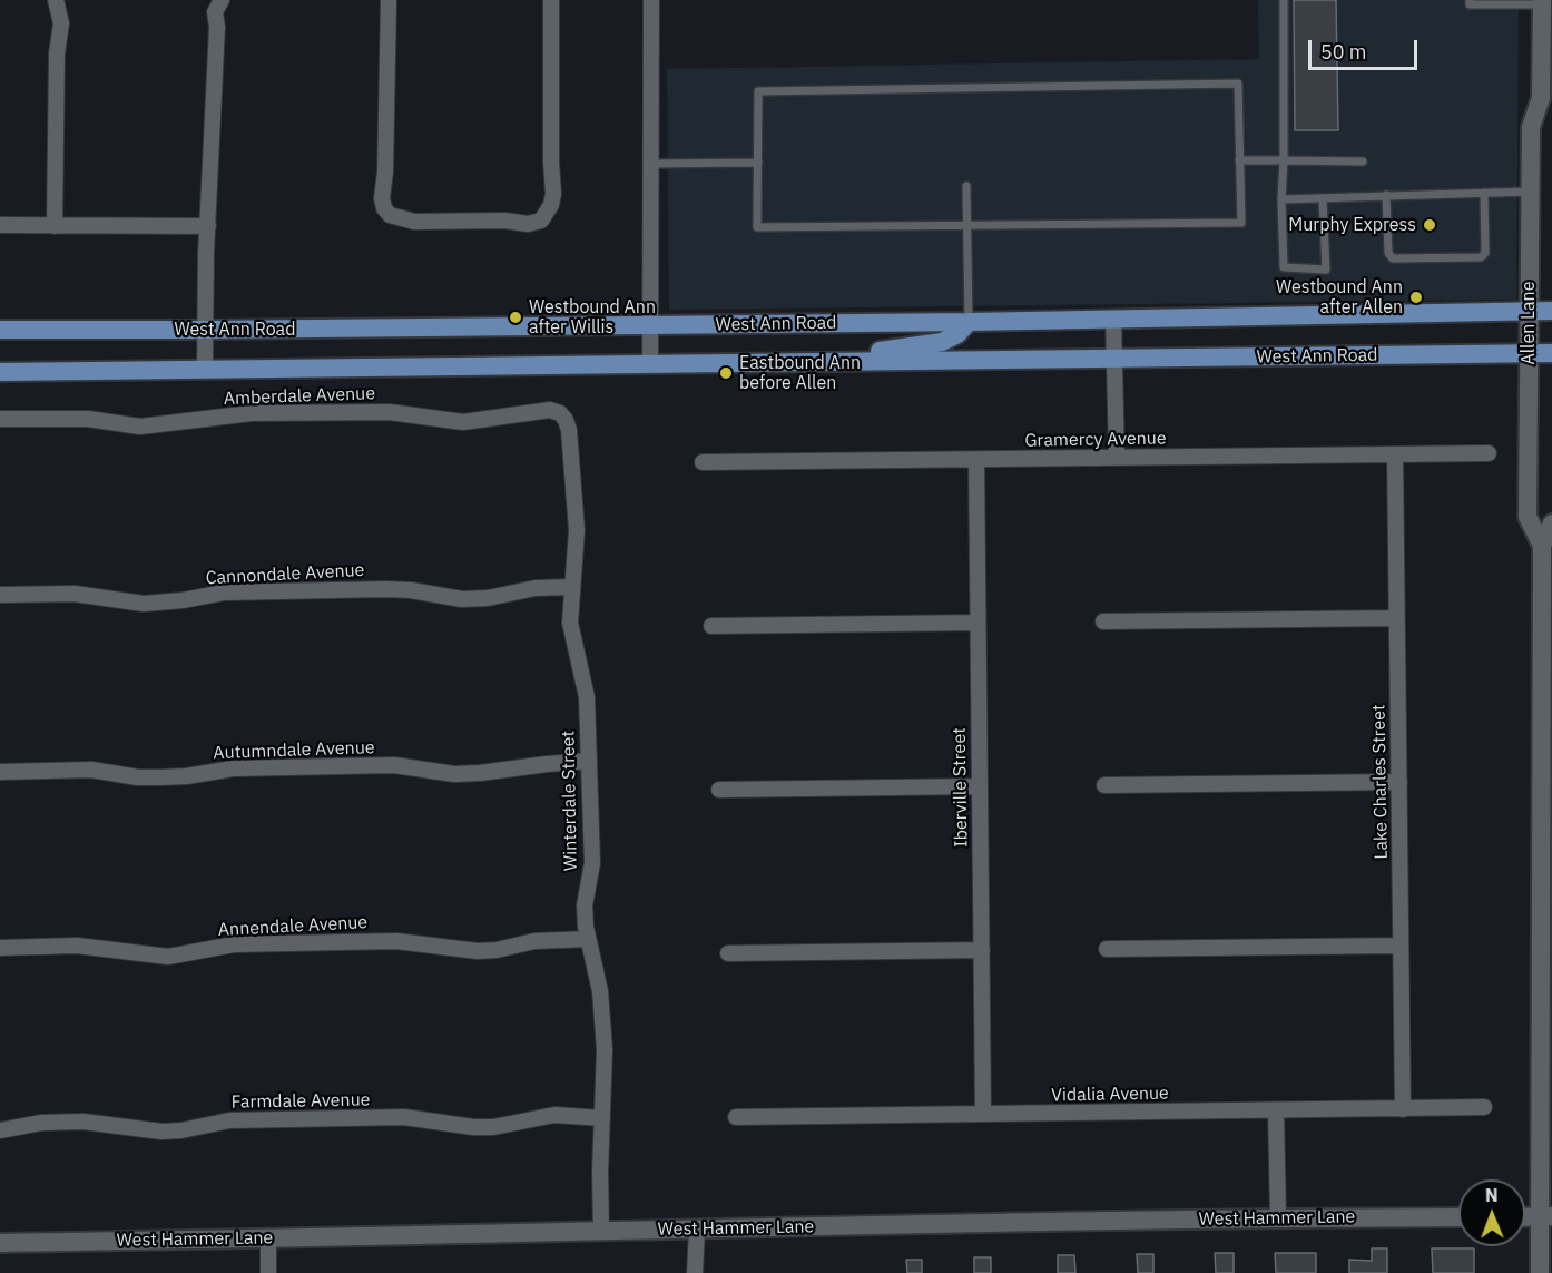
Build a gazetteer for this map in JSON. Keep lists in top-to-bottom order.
{
  "streets": {
    "main road": ["West Ann Road"],
    "street": [
      "Allen Lane",
      "Amberdale Avenue",
      "Gramercy Avenue",
      "Cannondale Avenue",
      "Autumndale Avenue",
      "Lake Charles Street",
      "Iberville Street",
      "Winterdale Street",
      "Annendale Avenue",
      "Vidalia Avenue",
      "Farmdale Avenue",
      "West Hammer Lane"
    ]
  },
  "crossings": [
    ["Allen Lane", "West Ann Road"],
    ["Amberdale Avenue", "Winterdale Street"],
    ["Gramercy Avenue", "Lake Charles Street"],
    ["Gramercy Avenue", "Iberville Street"],
    ["Cannondale Avenue", "Winterdale Street"],
    ["Autumndale Avenue", "Winterdale Street"],
    ["Lake Charles Street", "Vidalia Avenue"],
    ["Iberville Street", "Vidalia Avenue"],
    ["Winterdale Street", "Annendale Avenue"],
    ["Winterdale Street", "Farmdale Avenue"],
    ["Winterdale Street", "West Hammer Lane"]
  ],
  "places": [
    "Murphy Express",
    "Westbound Ann after Allen",
    "Westbound Ann after Willis",
    "Eastbound Ann before Allen"
  ],
  "scale_bar": "50 m",
  "north": "top"
}
